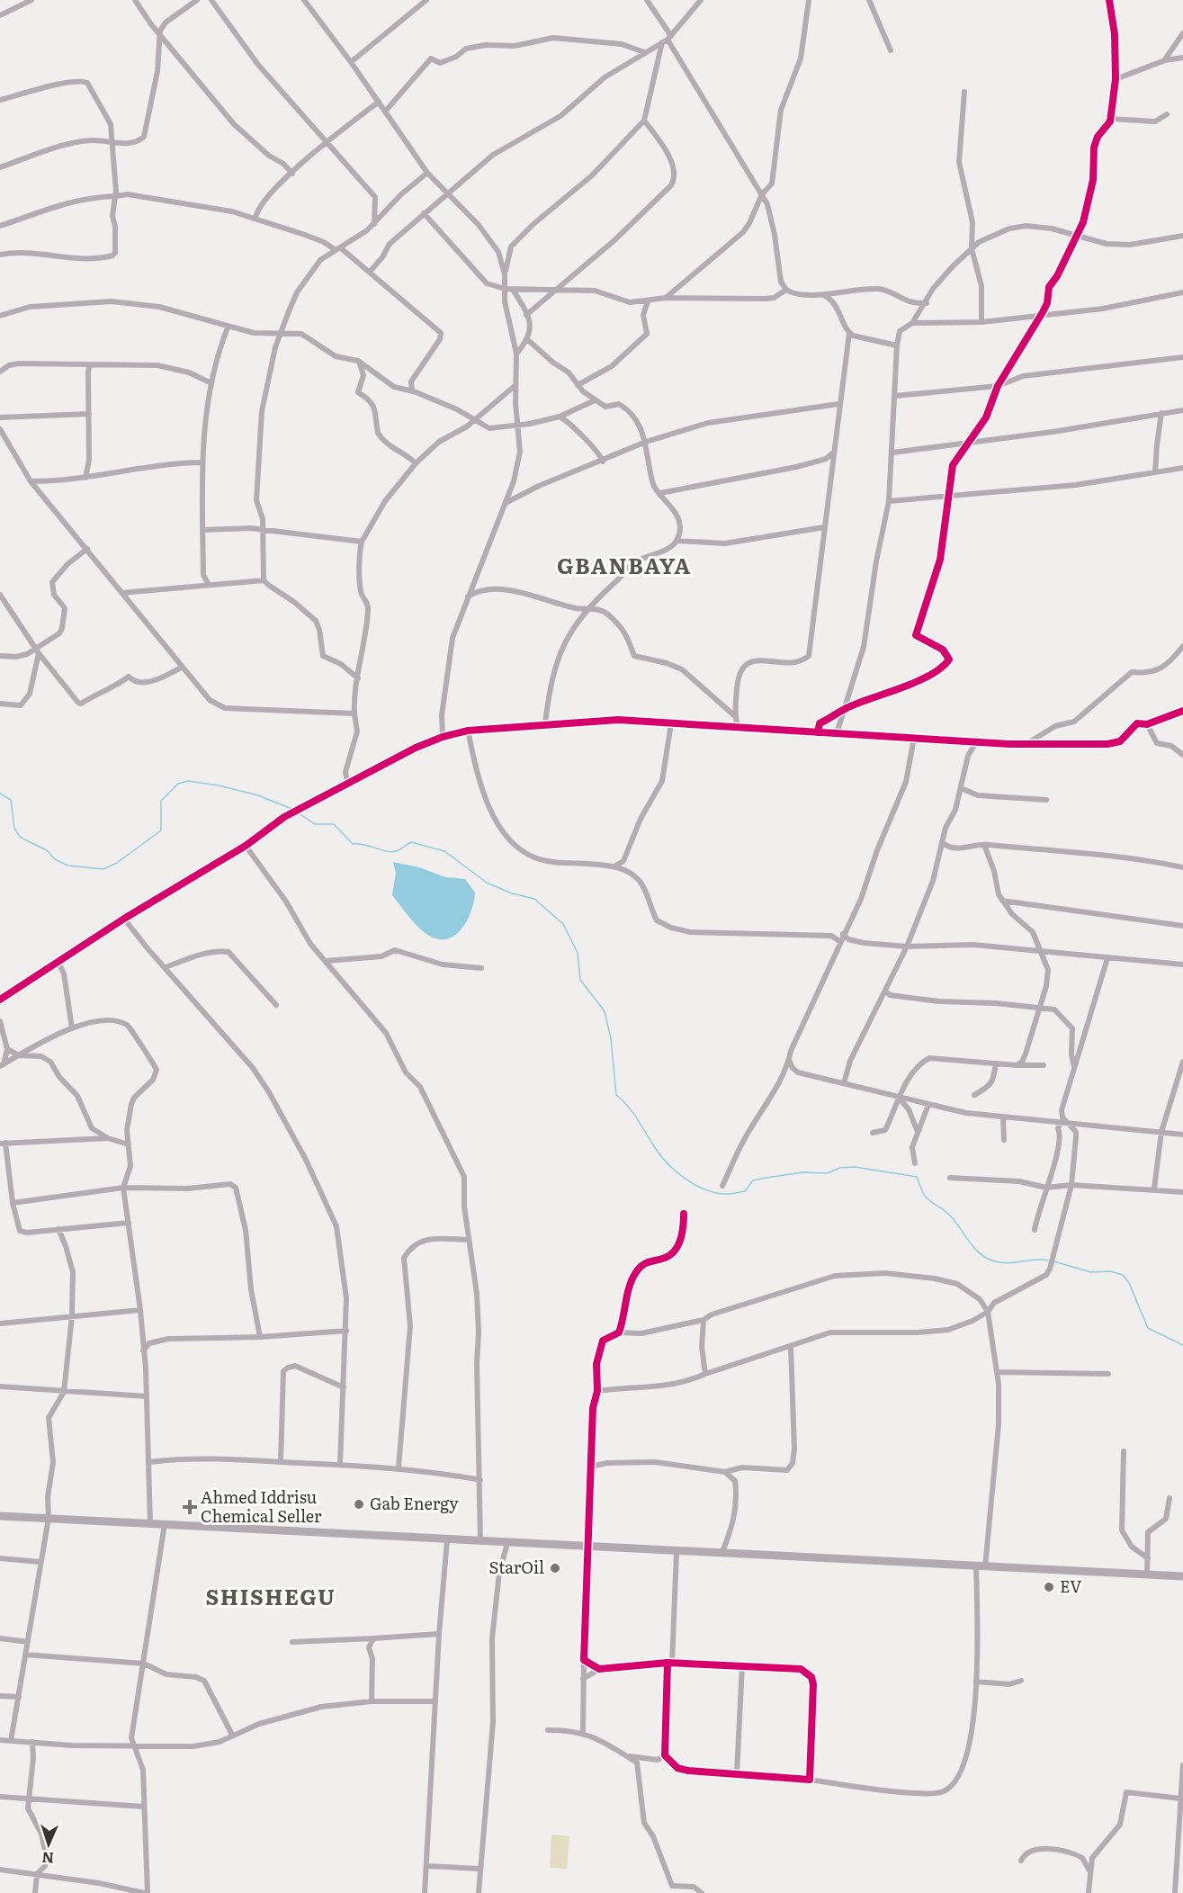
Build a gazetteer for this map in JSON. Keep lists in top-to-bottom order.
{
  "districts": ["GBANBAYA", "SHISHEGU"],
  "places": {
    "other": ["Gab Energy", "StarOil", "EV"],
    "health": ["Ahmed Iddrisu Chemical Seller"]
  },
  "north": "bottom"
}
